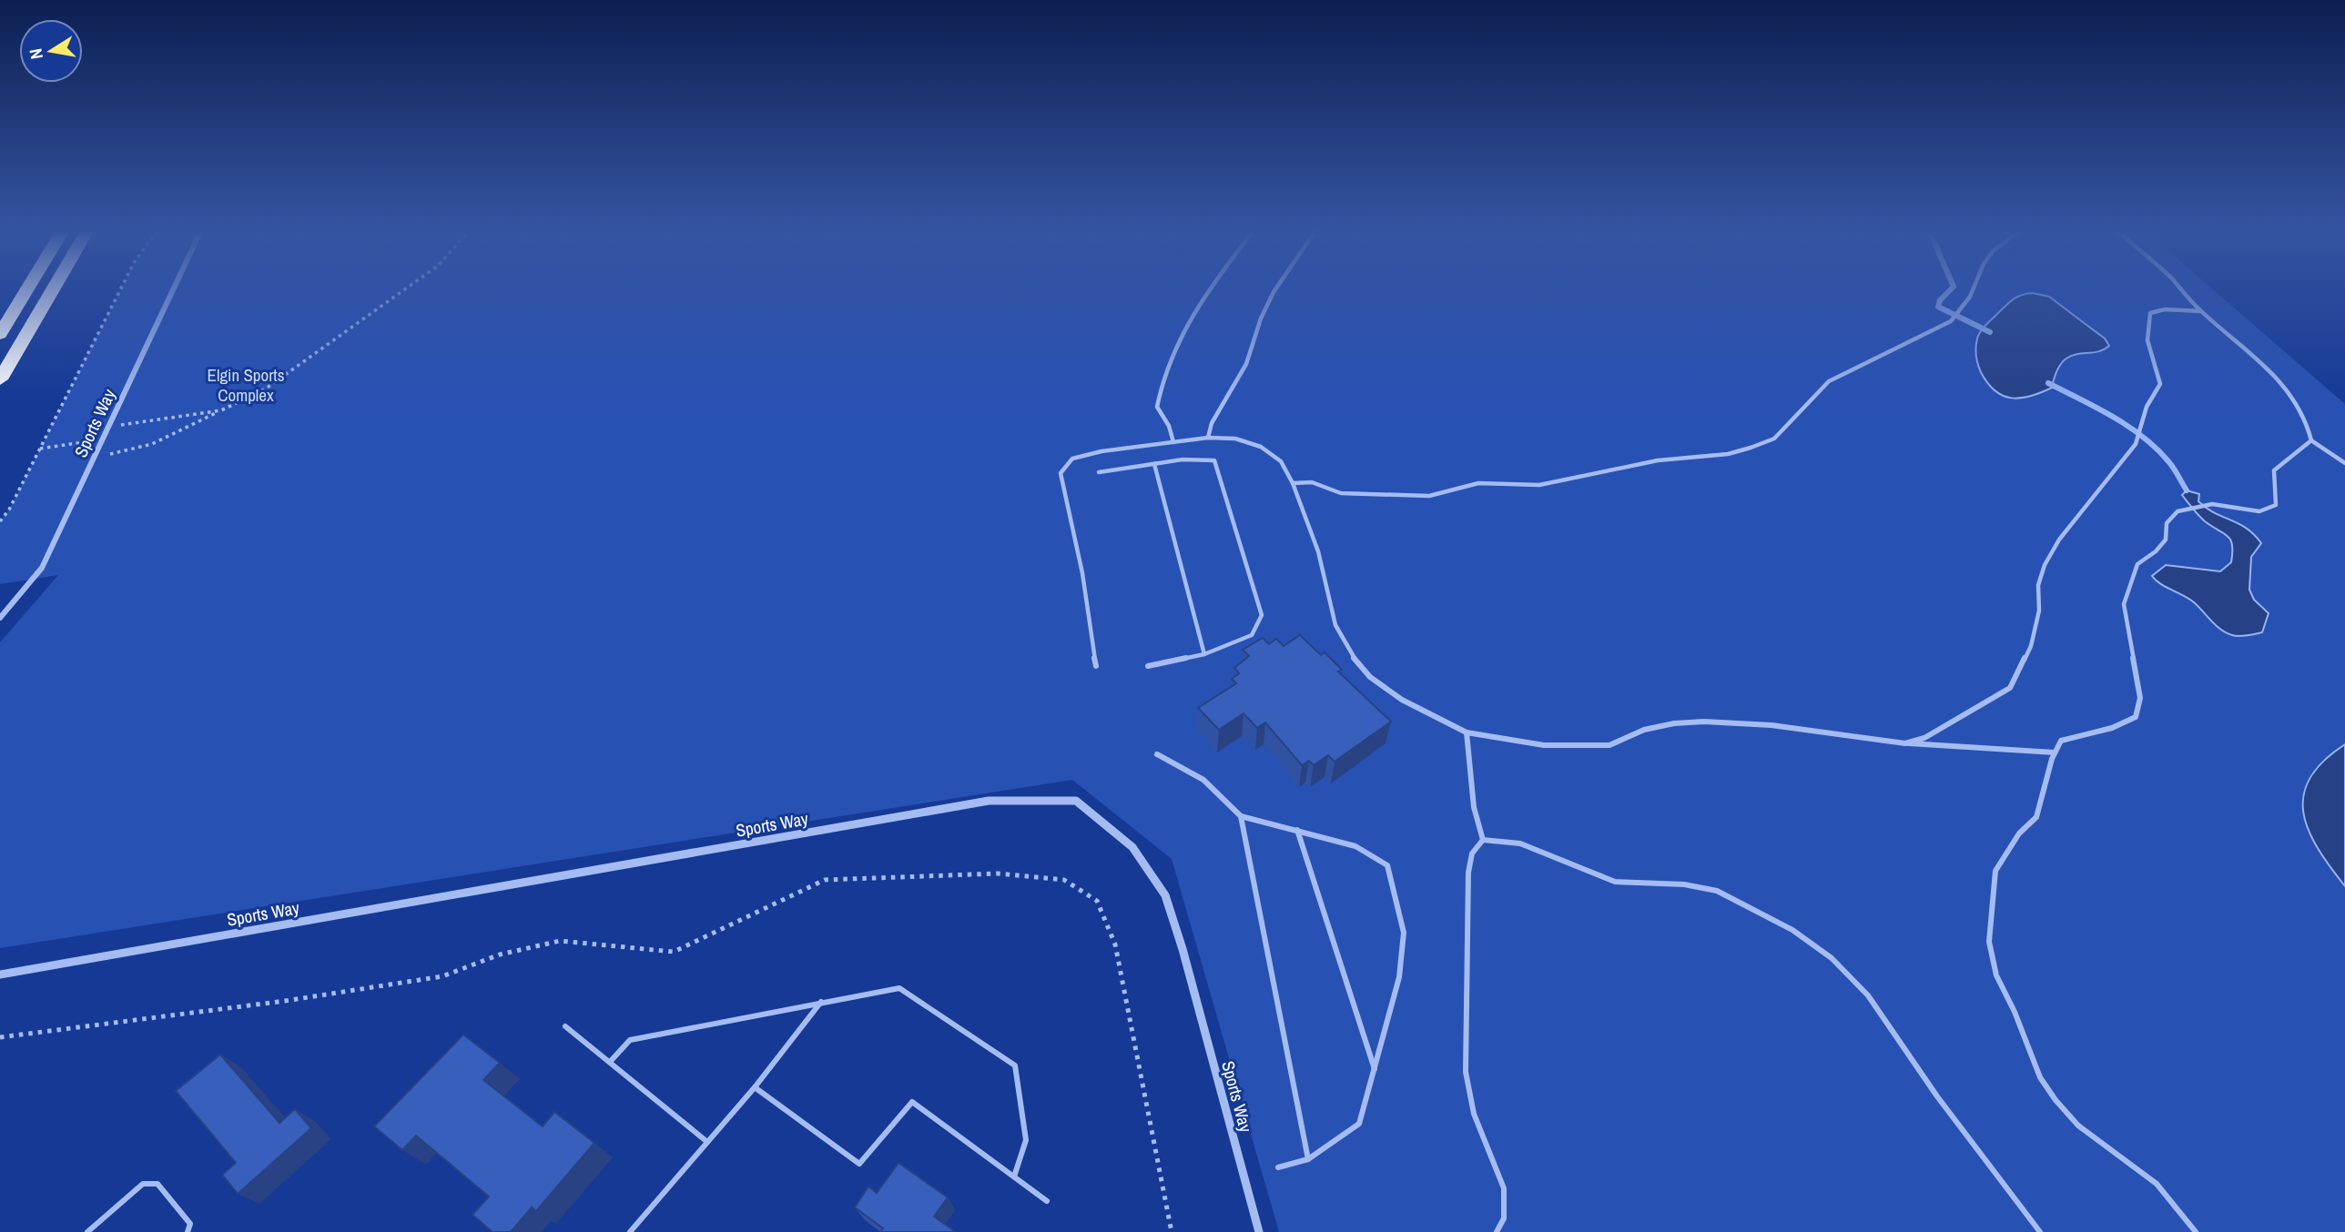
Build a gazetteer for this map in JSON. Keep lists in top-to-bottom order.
{
  "streets": {
    "street": ["Sports Way"]
  },
  "parks": ["Elgin Sports Complex"],
  "north": "left"
}
